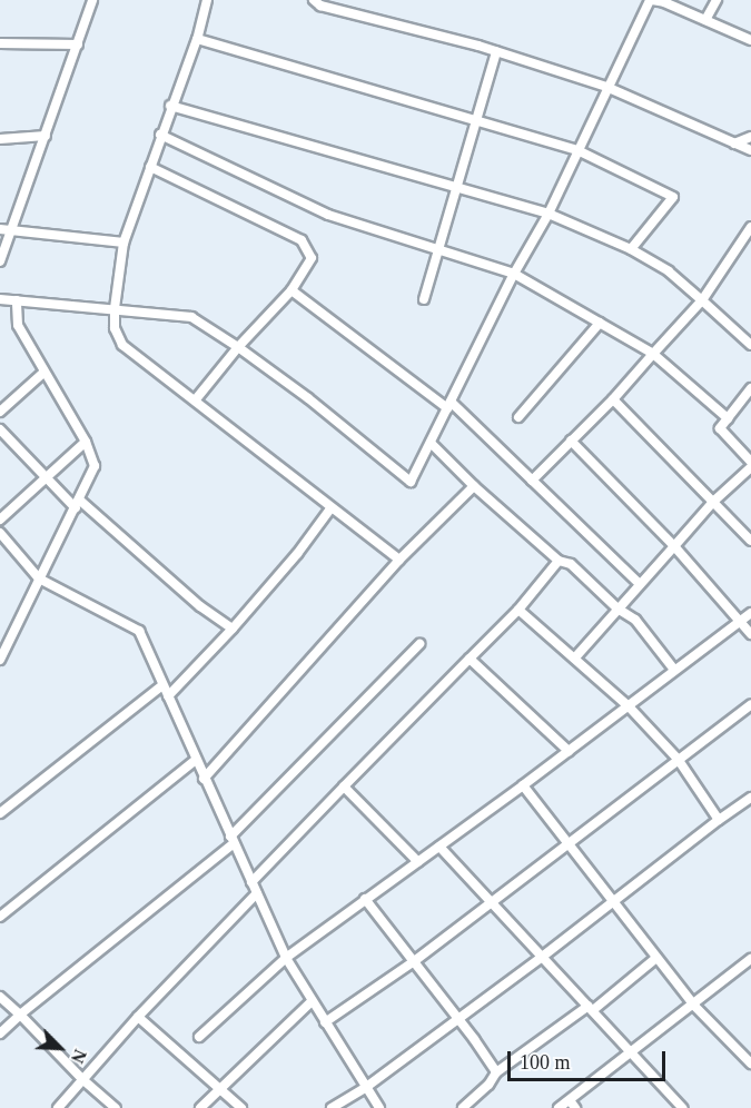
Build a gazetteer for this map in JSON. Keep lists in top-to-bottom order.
{
  "scale_bar": "100 m",
  "north": "bottom right"
}
